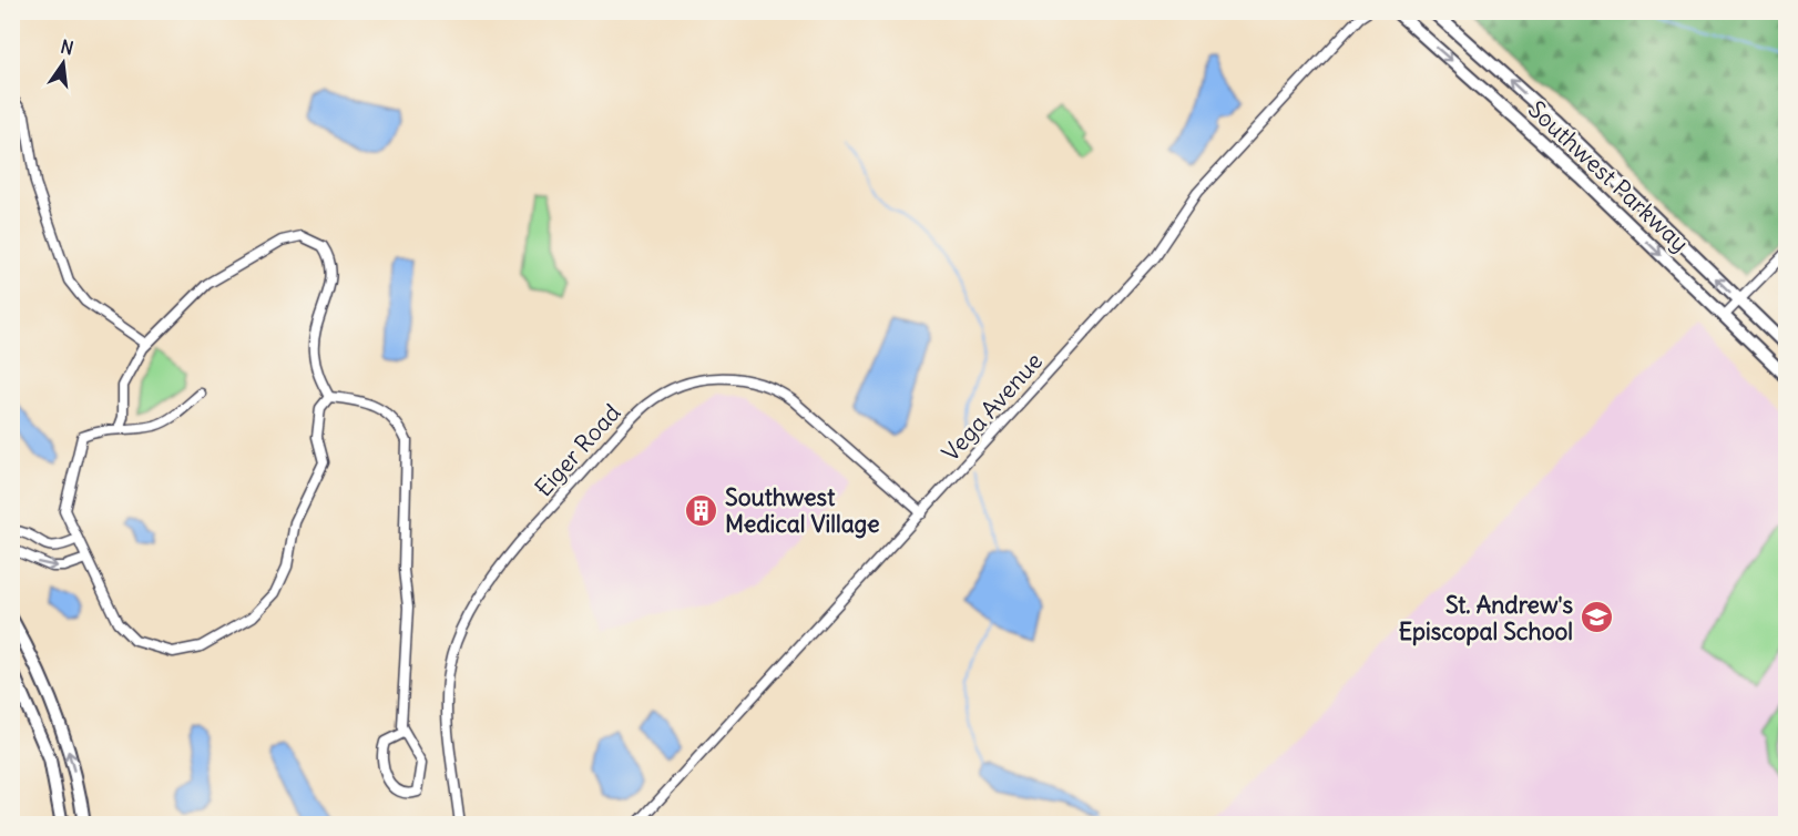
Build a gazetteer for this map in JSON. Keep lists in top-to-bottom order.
{
  "streets": {
    "main road": ["Southwest Parkway"],
    "street": ["Vega Avenue", "Eiger Road"]
  },
  "crossings": [
    ["Vega Avenue", "Eiger Road"]
  ],
  "places": {
    "building": ["Southwest Medical Village"],
    "school or university": ["St. Andrew's Episcopal School"]
  },
  "north": "top"
}
